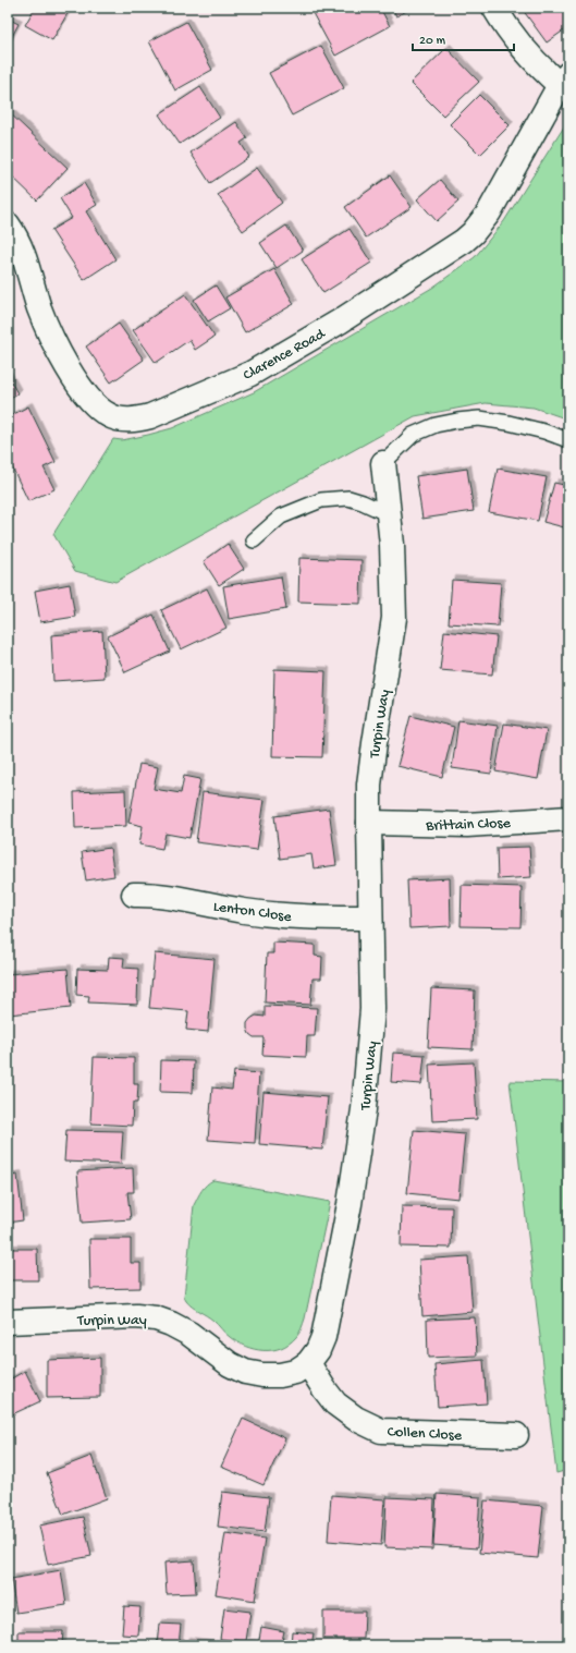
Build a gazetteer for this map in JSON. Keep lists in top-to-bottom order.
{
  "streets": {
    "street": [
      "Clarence Road",
      "Turpin Way",
      "Brittain Close",
      "Lenton Close",
      "Collen Close"
    ]
  },
  "crossings": [
    ["Turpin Way", "Brittain Close"],
    ["Turpin Way", "Lenton Close"],
    ["Turpin Way", "Collen Close"]
  ],
  "scale_bar": "20 m"
}
